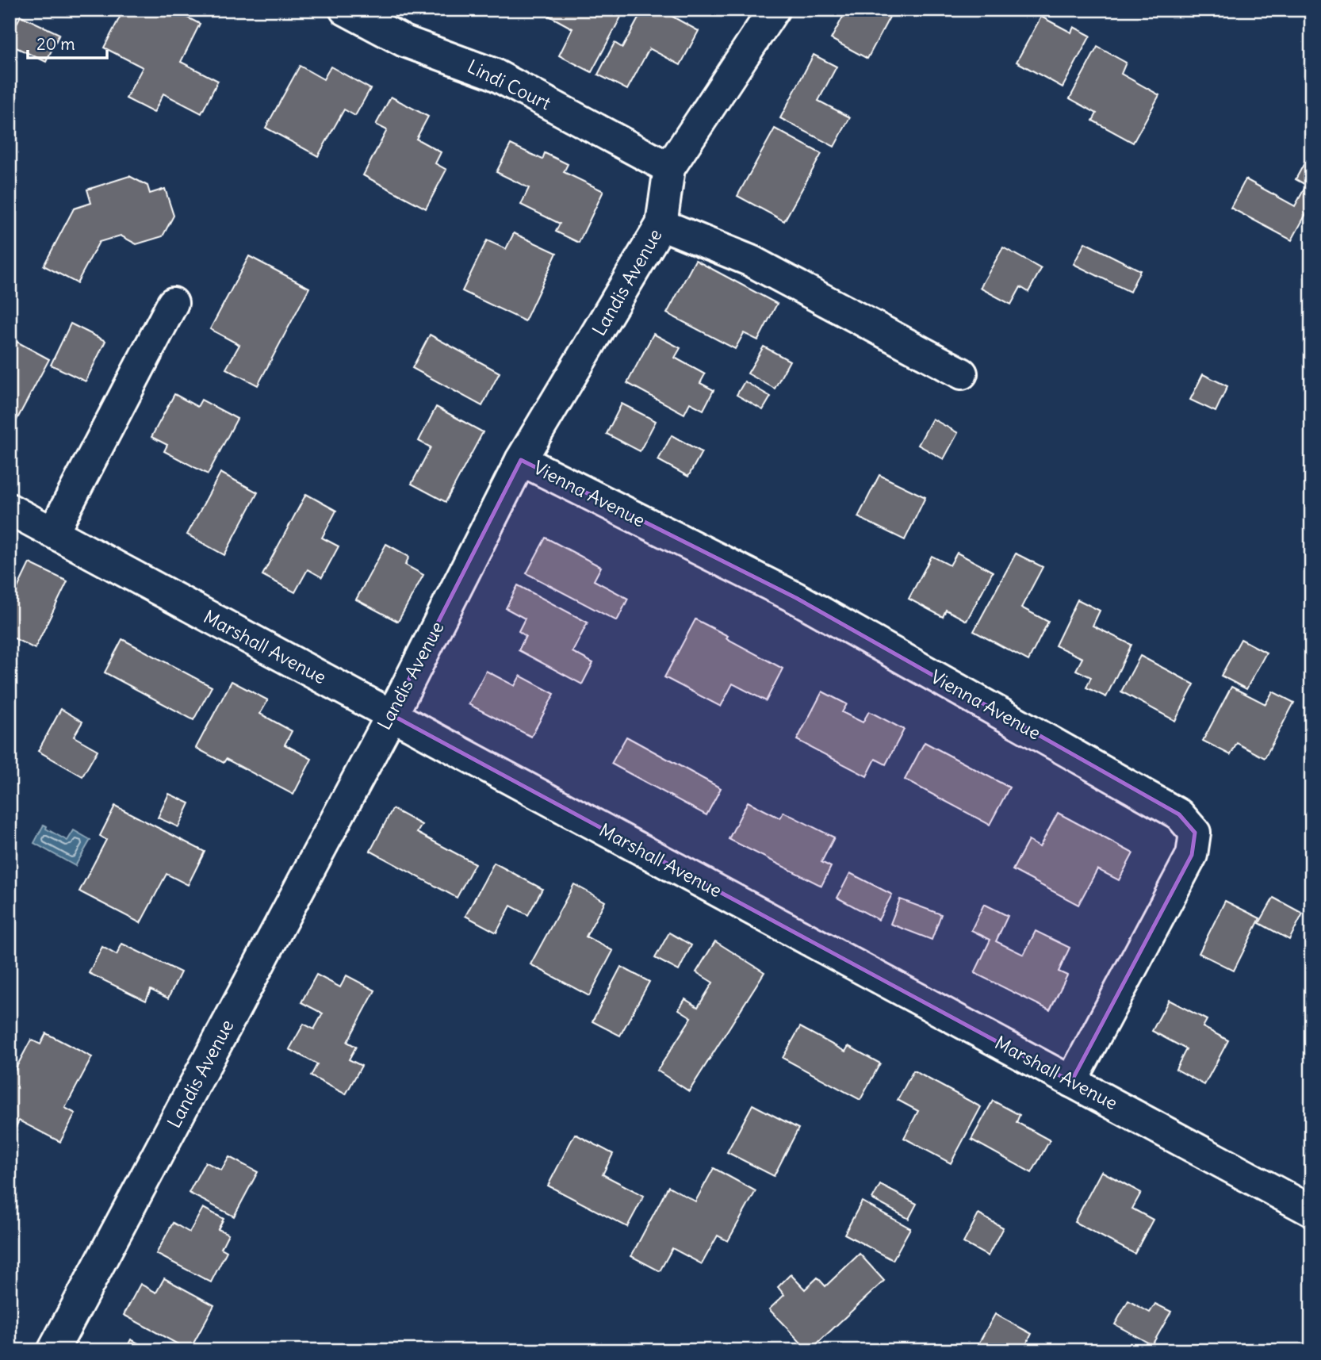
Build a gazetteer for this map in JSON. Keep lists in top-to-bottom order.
{
  "streets": {
    "street": [
      "Lindi Court",
      "Landis Avenue",
      "Vienna Avenue",
      "Marshall Avenue"
    ]
  },
  "crossings": [
    ["Lindi Court", "Landis Avenue"],
    ["Landis Avenue", "Vienna Avenue"],
    ["Landis Avenue", "Marshall Avenue"],
    ["Vienna Avenue", "Marshall Avenue"]
  ],
  "scale_bar": "20 m"
}
